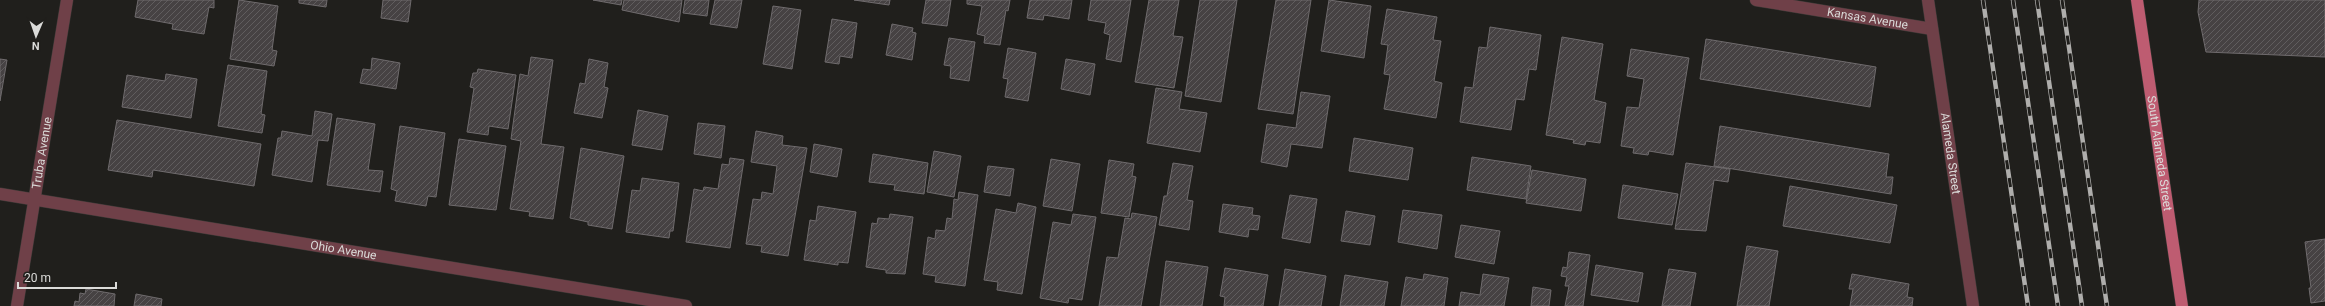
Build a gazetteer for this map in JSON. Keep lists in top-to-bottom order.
{
  "streets": {
    "main road": ["South Alameda Street"],
    "street": [
      "Kansas Avenue",
      "Truba Avenue",
      "Alameda Street",
      "Ohio Avenue"
    ]
  },
  "crossings": [
    ["Kansas Avenue", "Alameda Street"],
    ["Truba Avenue", "Ohio Avenue"]
  ],
  "scale_bar": "20 m",
  "north": "bottom"
}
